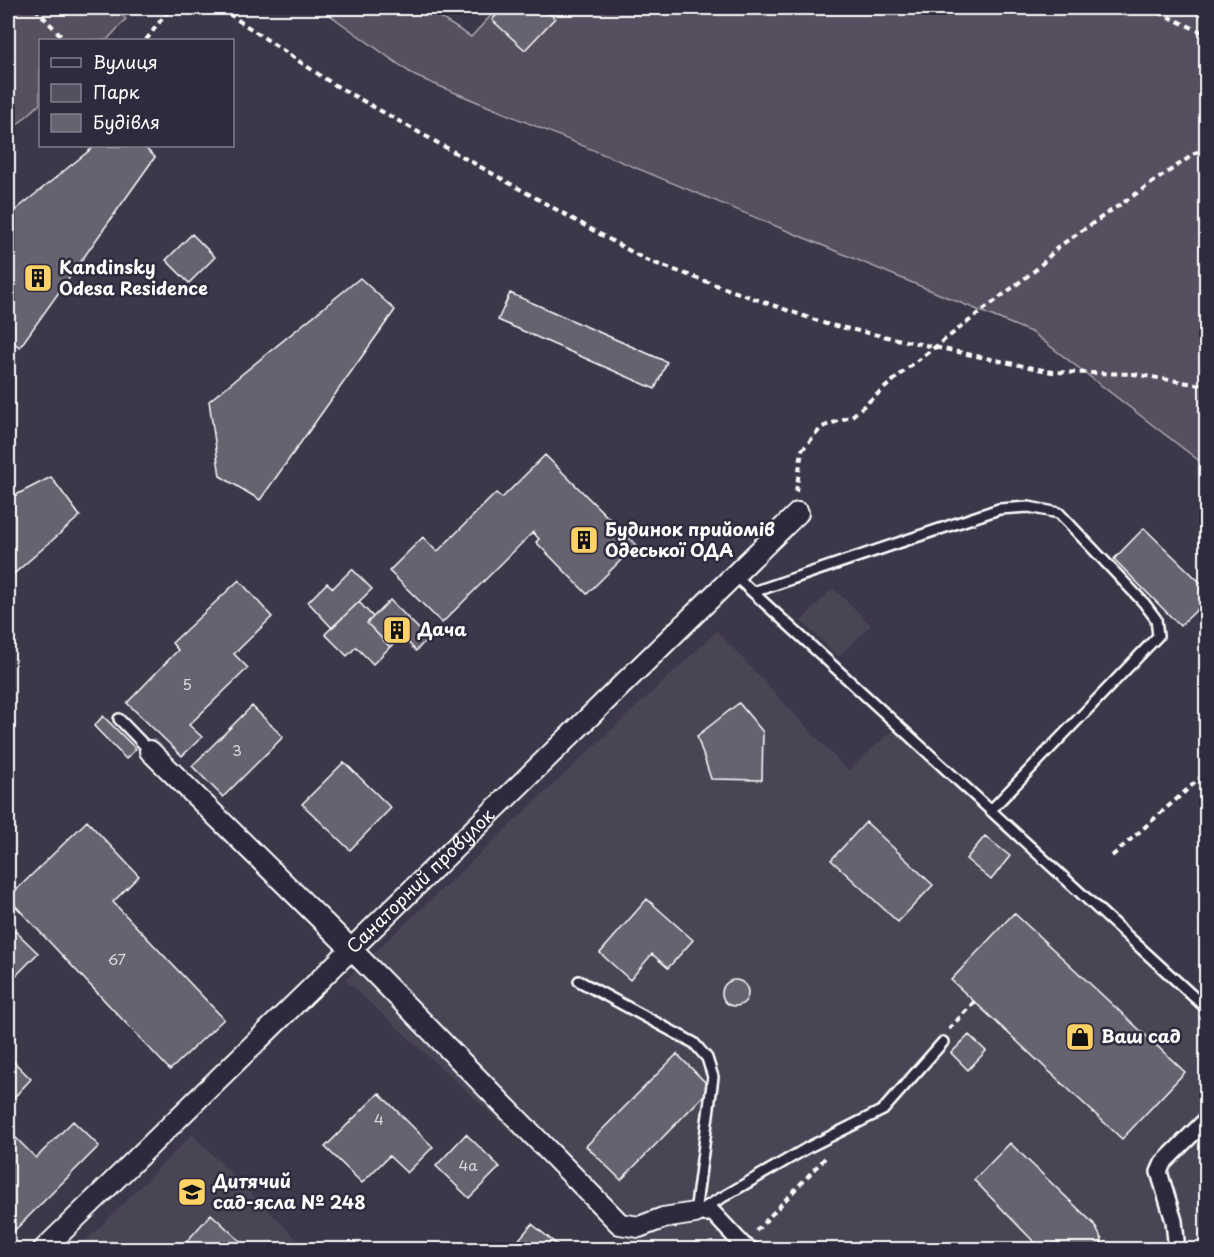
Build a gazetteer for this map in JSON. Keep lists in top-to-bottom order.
{
  "streets": {
    "street": ["Санаторний провулок"]
  },
  "places": {
    "building": ["Kandinsky Odesa Residence", "Будинок прийомів Одеської ОДА", "Дача"],
    "shop": ["Ваш сад"],
    "school or university": ["Дитячий сад-ясла № 248"]
  },
  "house_numbers": [
    "5",
    "3",
    "67",
    "4",
    "4а"
  ],
  "legend": ["Вулиця", "Парк", "Будівля"]
}
